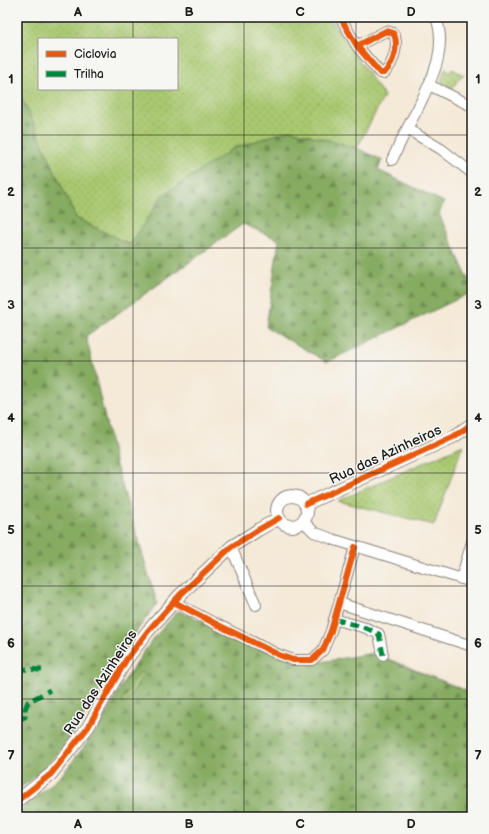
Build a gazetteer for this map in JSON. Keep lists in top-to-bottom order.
{
  "streets": {
    "street": ["Rua das Azinheiras"]
  },
  "legend": ["Ciclovia", "Trilha"],
  "grid": {
    "columns": [
      "A",
      "B",
      "C",
      "D"
    ],
    "rows": [
      "1",
      "2",
      "3",
      "4",
      "5",
      "6",
      "7"
    ]
  }
}
